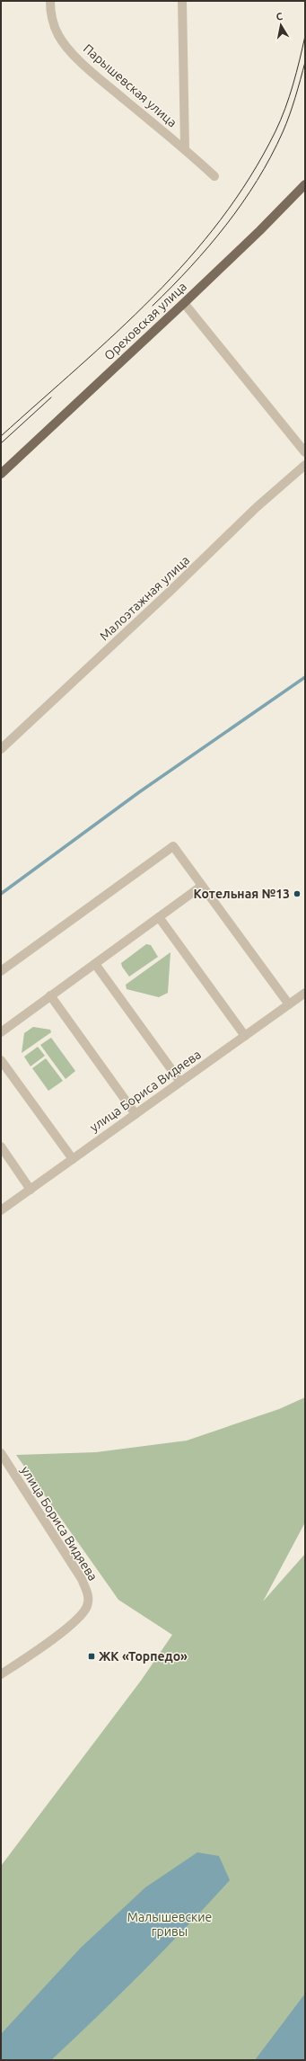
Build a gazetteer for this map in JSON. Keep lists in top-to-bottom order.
{
  "streets": {
    "main road": ["Ореховская улица"],
    "street": ["Парышевская улица", "Малоэтажная улица", "улица Бориса Видяева"]
  },
  "parks": ["Малышевские гривы"],
  "places": {
    "other": ["Котельная №13"],
    "transit": ["ЖК «Торпедо»"]
  },
  "north": "top"
}
